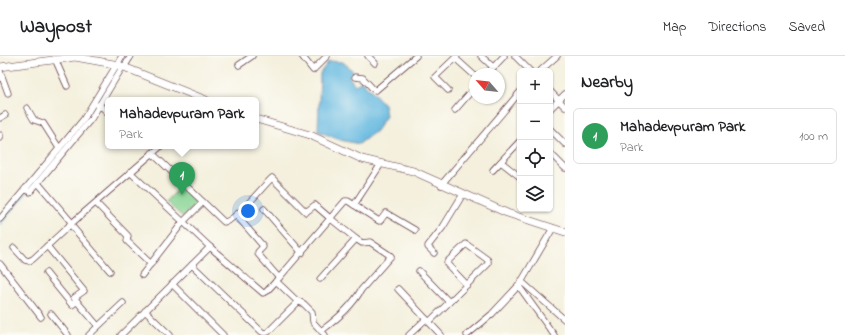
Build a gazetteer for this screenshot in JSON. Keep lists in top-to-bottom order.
{
  "north": "top left",
  "page": {
    "header": "Waypost",
    "nav": ["Map", "Directions", "Saved"],
    "heading": "Nearby",
    "map_buttons": ["+", "−"],
    "popup": ["Mahadevpuram Park", "Park"],
    "list": [
      {
        "mark": "1",
        "name": "Mahadevpuram Park",
        "note": "Park",
        "value": "100 m"
      }
    ],
    "pins": "1"
  }
}
